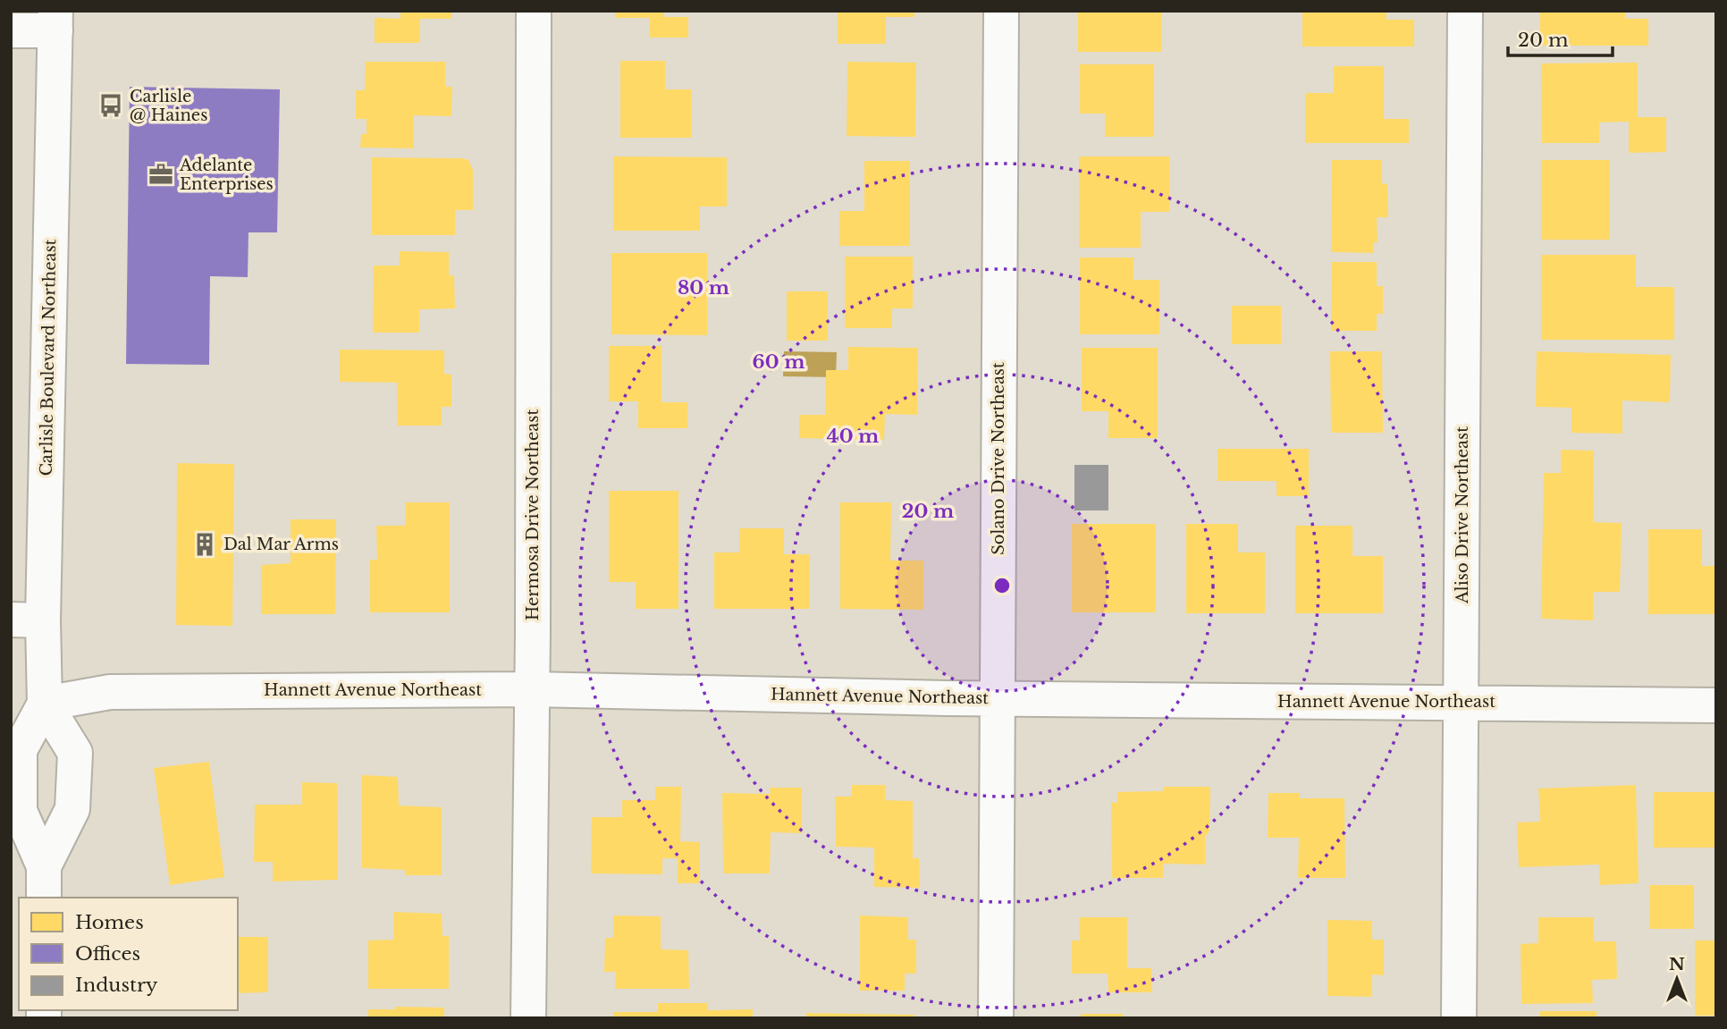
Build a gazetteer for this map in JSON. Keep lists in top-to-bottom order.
{
  "streets": {
    "street": [
      "Carlisle Boulevard Northeast",
      "Solano Drive Northeast",
      "Hermosa Drive Northeast",
      "Aliso Drive Northeast",
      "Hannett Avenue Northeast"
    ]
  },
  "crossings": [
    ["Carlisle Boulevard Northeast", "Hannett Avenue Northeast"],
    ["Solano Drive Northeast", "Hannett Avenue Northeast"],
    ["Hermosa Drive Northeast", "Hannett Avenue Northeast"],
    ["Aliso Drive Northeast", "Hannett Avenue Northeast"]
  ],
  "places": {
    "bus stop": ["Carlisle @ Haines"],
    "office": ["Adelante Enterprises"],
    "building": ["Dal Mar Arms"]
  },
  "legend": ["Homes", "Offices", "Industry"],
  "scale_bar": "20 m",
  "north": "top",
  "rings": [
    "80 m",
    "60 m",
    "40 m",
    "20 m"
  ]
}
